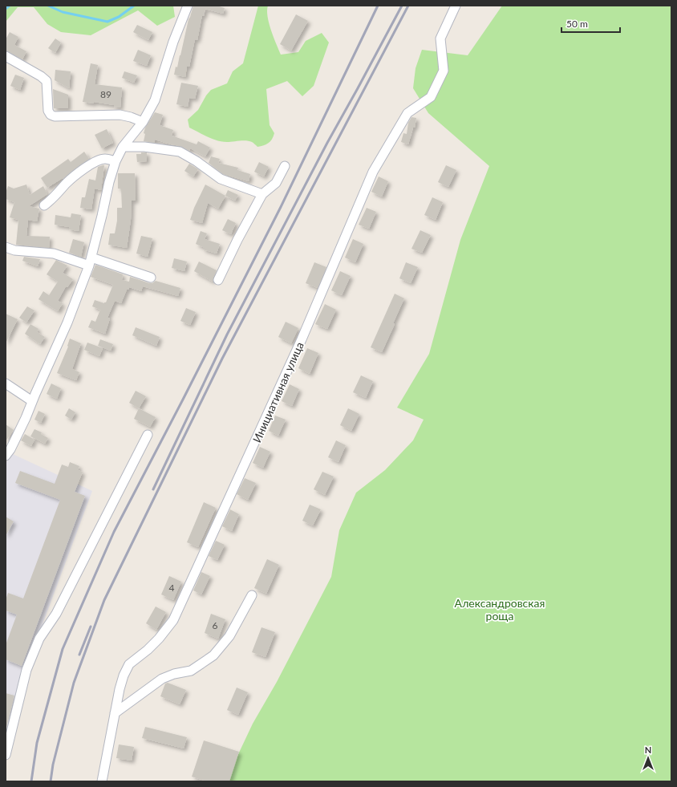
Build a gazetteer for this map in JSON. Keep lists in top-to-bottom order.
{
  "streets": {
    "street": ["Инициативная улица"]
  },
  "parks": ["Александровская роща"],
  "house_numbers": ["89", "4", "6"],
  "scale_bar": "50 m",
  "north": "top"
}
